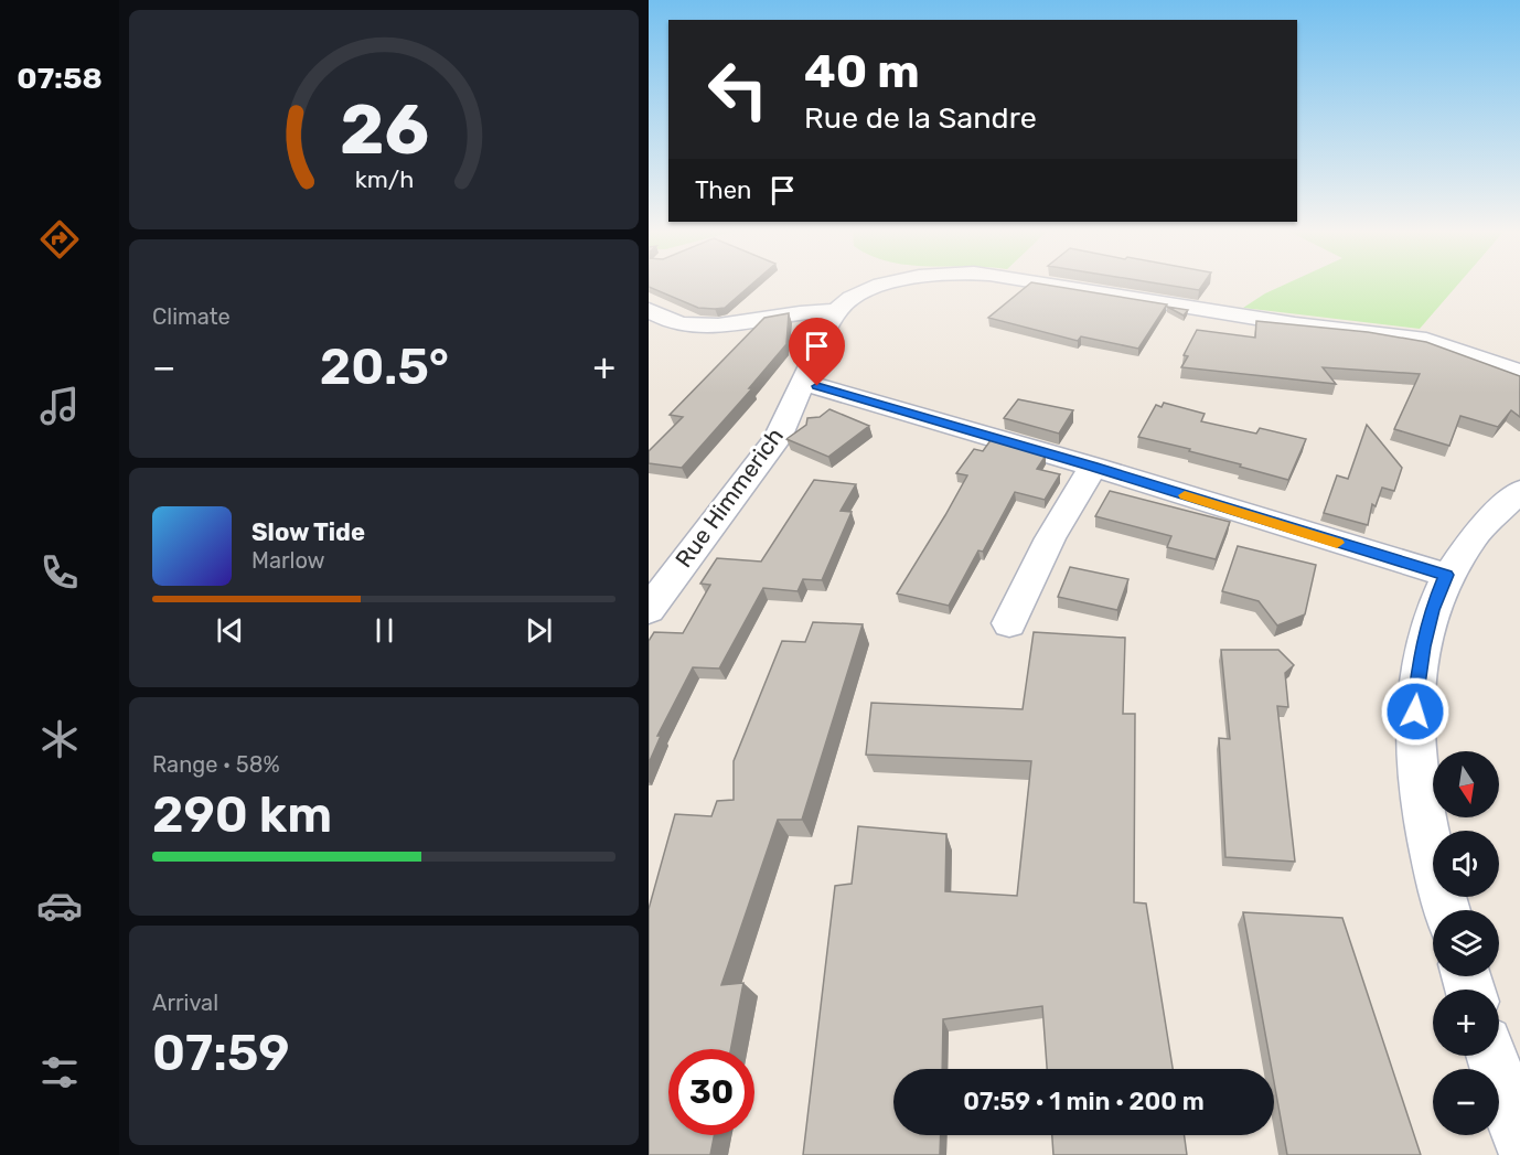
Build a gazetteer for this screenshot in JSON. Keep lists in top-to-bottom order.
{
  "streets": {
    "street": ["Rue Himmerich"]
  },
  "north": "bottom",
  "page": {
    "tabs": "07:58",
    "turn": ["40 m", "Rue de la Sandre"],
    "then": "Then",
    "tile": [
      "Climate",
      ["Range · 58%", "290 km"],
      ["Arrival", "07:59"]
    ],
    "heat": ["−", "20.5°", "+"],
    "song": ["Slow Tide", "Marlow"],
    "map_buttons": ["+", "−"],
    "limit": "30",
    "trip": "07:59 · 1 min · 200 m",
    "gauge": ["26", "km/h"]
  }
}
